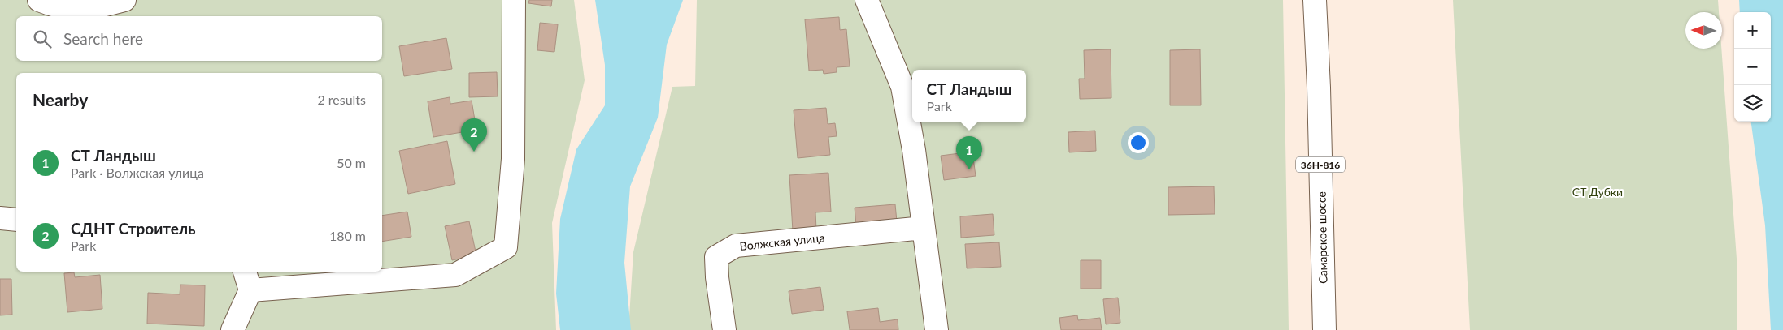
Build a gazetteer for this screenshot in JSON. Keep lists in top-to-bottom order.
{
  "streets": {
    "street": ["36Н-816", "Самарское шоссе", "Волжская улица"]
  },
  "parks": ["СТ Дубки"],
  "north": "left",
  "page": {
    "map_buttons": ["+", "−"],
    "search": "Search here",
    "popup": ["СТ Ландыш", "Park"],
    "heading": ["Nearby", "2 results"],
    "pins": ["2", "1"],
    "list": [
      {
        "mark": "1",
        "name": "СТ Ландыш",
        "note": "Park · Волжская улица",
        "value": "50 m"
      },
      {
        "mark": "2",
        "name": "СДНТ Строитель",
        "note": "Park",
        "value": "180 m"
      }
    ]
  }
}
